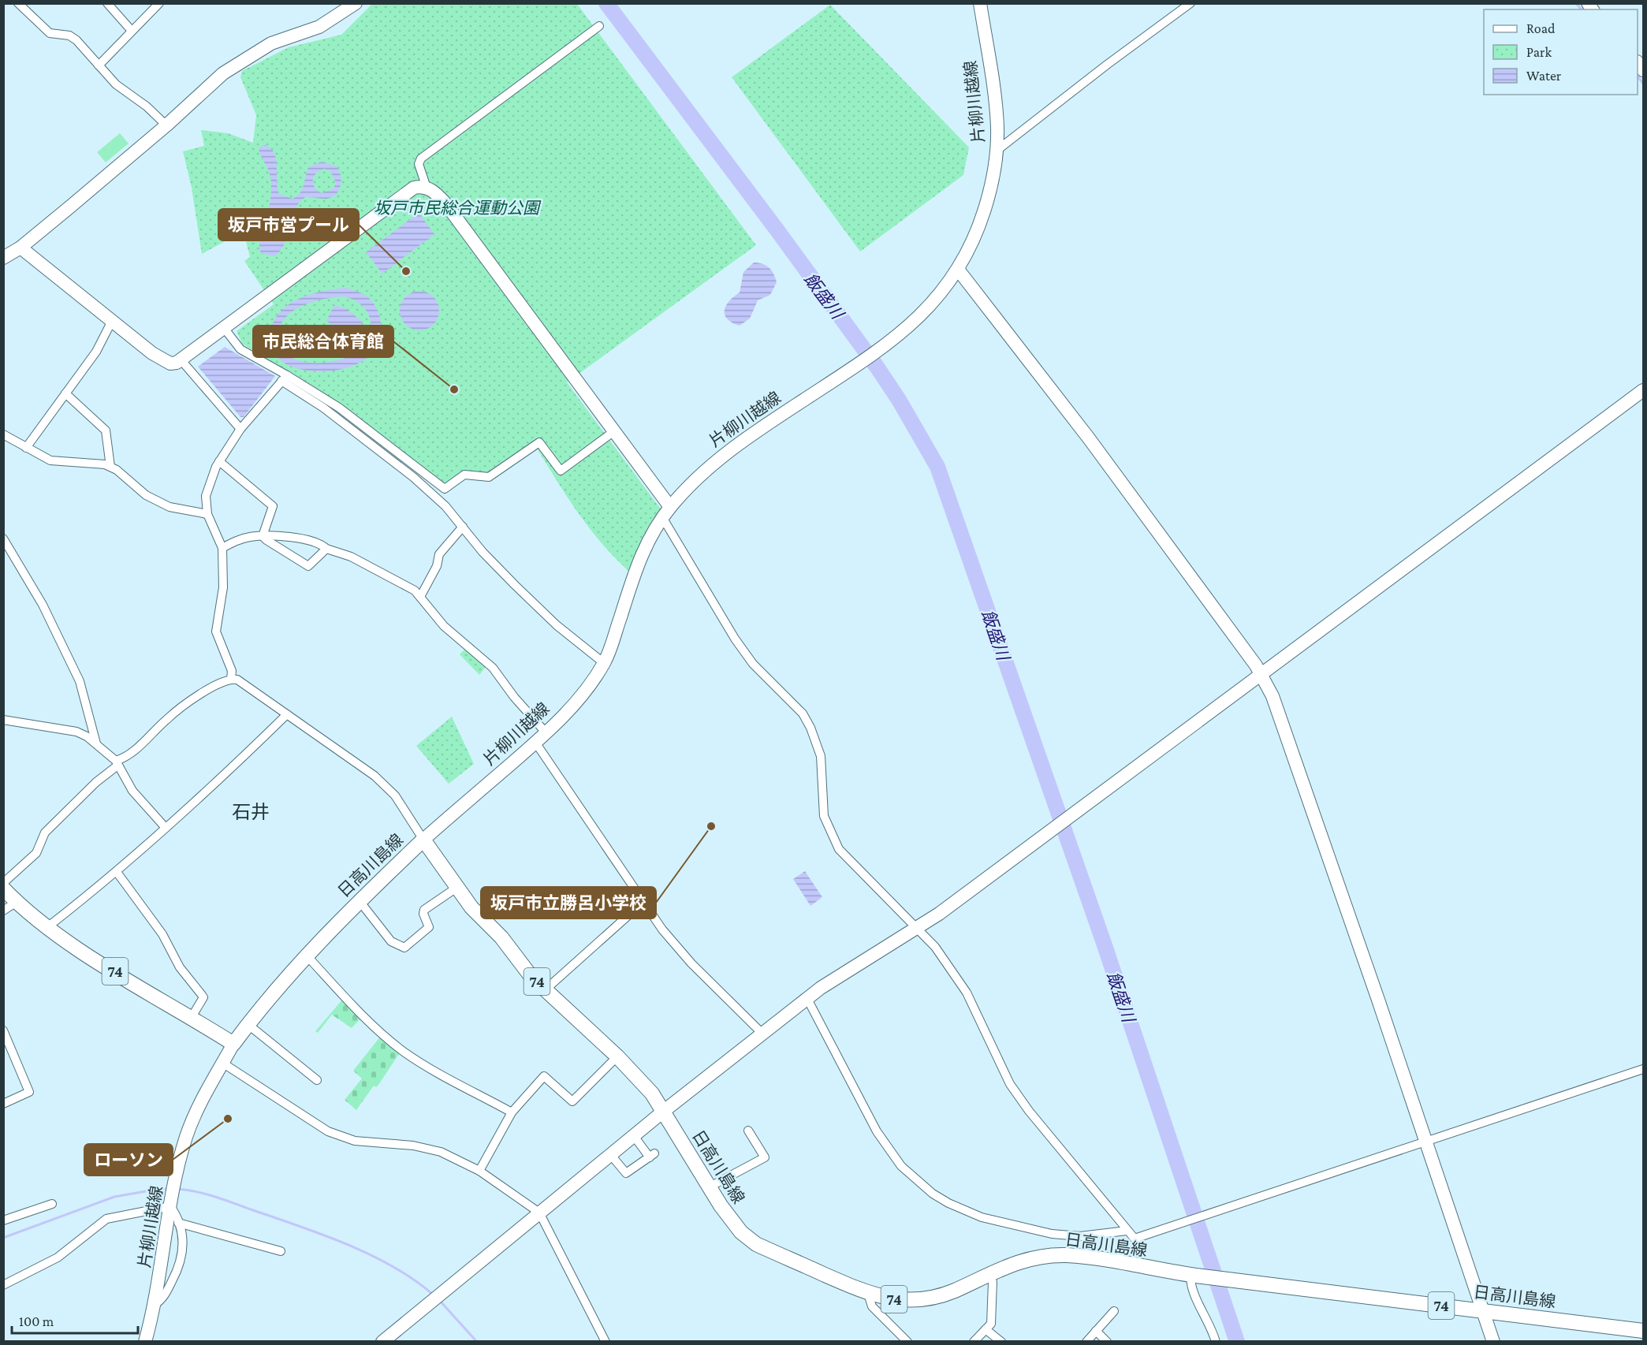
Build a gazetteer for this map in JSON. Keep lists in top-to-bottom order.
{
  "streets": {
    "main road": ["日高川島線", "74"],
    "street": ["片柳川越線"]
  },
  "crossings": [
    ["片柳川越線", "日高川島線"],
    ["片柳川越線", "74"],
    ["日高川島線", "74"]
  ],
  "districts": ["石井"],
  "water": ["飯盛川"],
  "parks": ["坂戸市民総合運動公園"],
  "places": [
    "坂戸市営プール",
    "市民総合体育館",
    "坂戸市立勝呂小学校",
    "ローソン"
  ],
  "legend": ["Road", "Park", "Water"],
  "scale_bar": "100 m"
}
